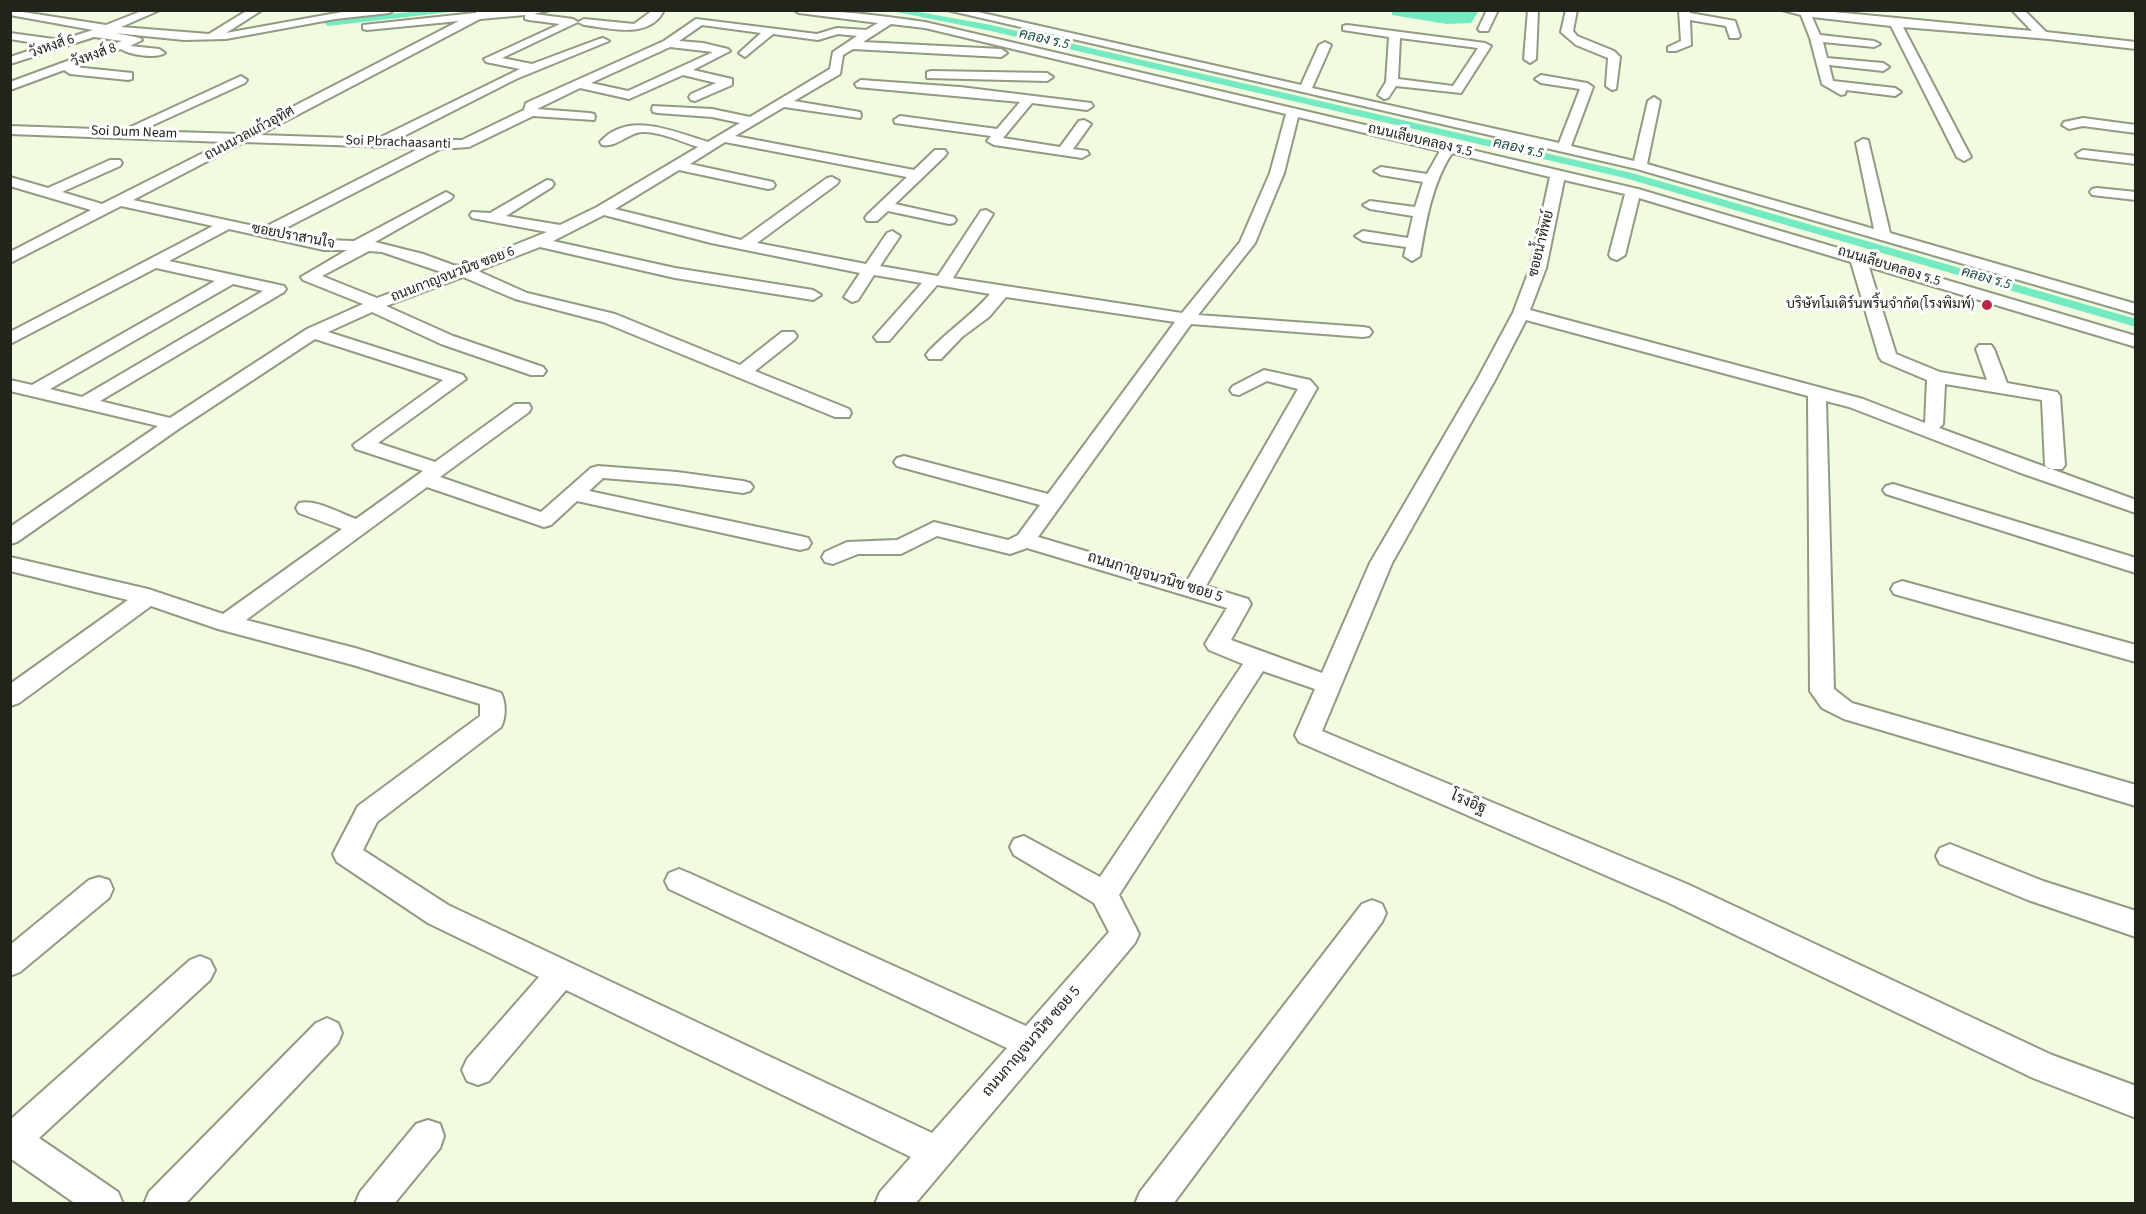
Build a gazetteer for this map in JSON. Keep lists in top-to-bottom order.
{
  "streets": {
    "street": [
      "วังหงส์ 6",
      "วังหงส์ 8",
      "Soi Dum Neam",
      "ถนนนวลแก้วอุทิศ",
      "ถนนเลียบคลอง ร.5",
      "Soi Pbrachaasanti",
      "ซอยปราสานใจ",
      "ซอยน้ำทิพย์",
      "ถนนกาญจนวนิช ซอย 6",
      "ถนนกาญจนวนิช ซอย 5",
      "โรงอิฐ"
    ]
  },
  "crossings": [
    ["วังหงส์ 6", "วังหงส์ 8"],
    ["Soi Dum Neam", "ถนนนวลแก้วอุทิศ"],
    ["Soi Dum Neam", "Soi Pbrachaasanti"],
    ["ถนนนวลแก้วอุทิศ", "ซอยปราสานใจ"],
    ["ถนนเลียบคลอง ร.5", "ซอยน้ำทิพย์"],
    ["ซอยปราสานใจ", "ถนนกาญจนวนิช ซอย 6"],
    ["ซอยน้ำทิพย์", "โรงอิฐ"]
  ],
  "water": ["คลอง ร.5"],
  "places": ["บริษัทโมเดิร์นพริ้นจำกัด(โรงพิมพ์)"]
}
